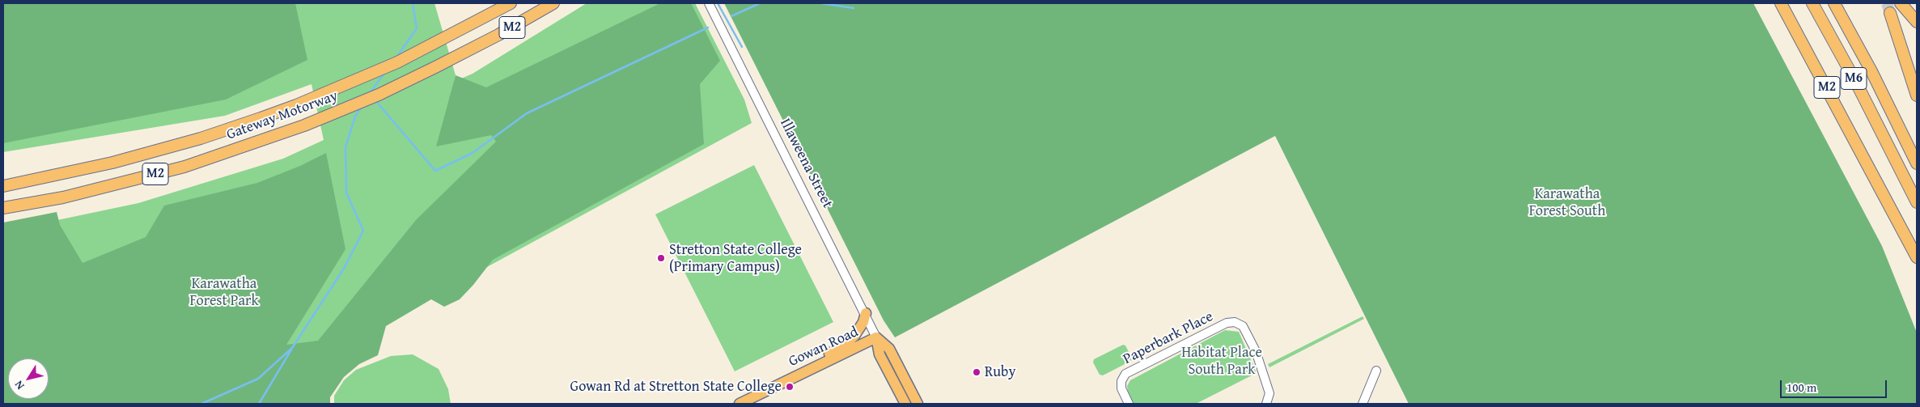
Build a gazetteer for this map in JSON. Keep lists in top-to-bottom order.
{
  "streets": {
    "highway": ["M2", "M6", "Gateway Motorway"],
    "main road": ["Illaweena Street", "Gowan Road"],
    "street": ["Paperbark Place"]
  },
  "crossings": [
    ["Illaweena Street", "Gowan Road"]
  ],
  "parks": ["Karawatha Forest South", "Karawatha Forest Park", "Habitat Place South Park"],
  "places": ["Stretton State College (Primary Campus)", "Ruby", "Gowan Rd at Stretton State College"],
  "scale_bar": "100 m",
  "north": "bottom left"
}
